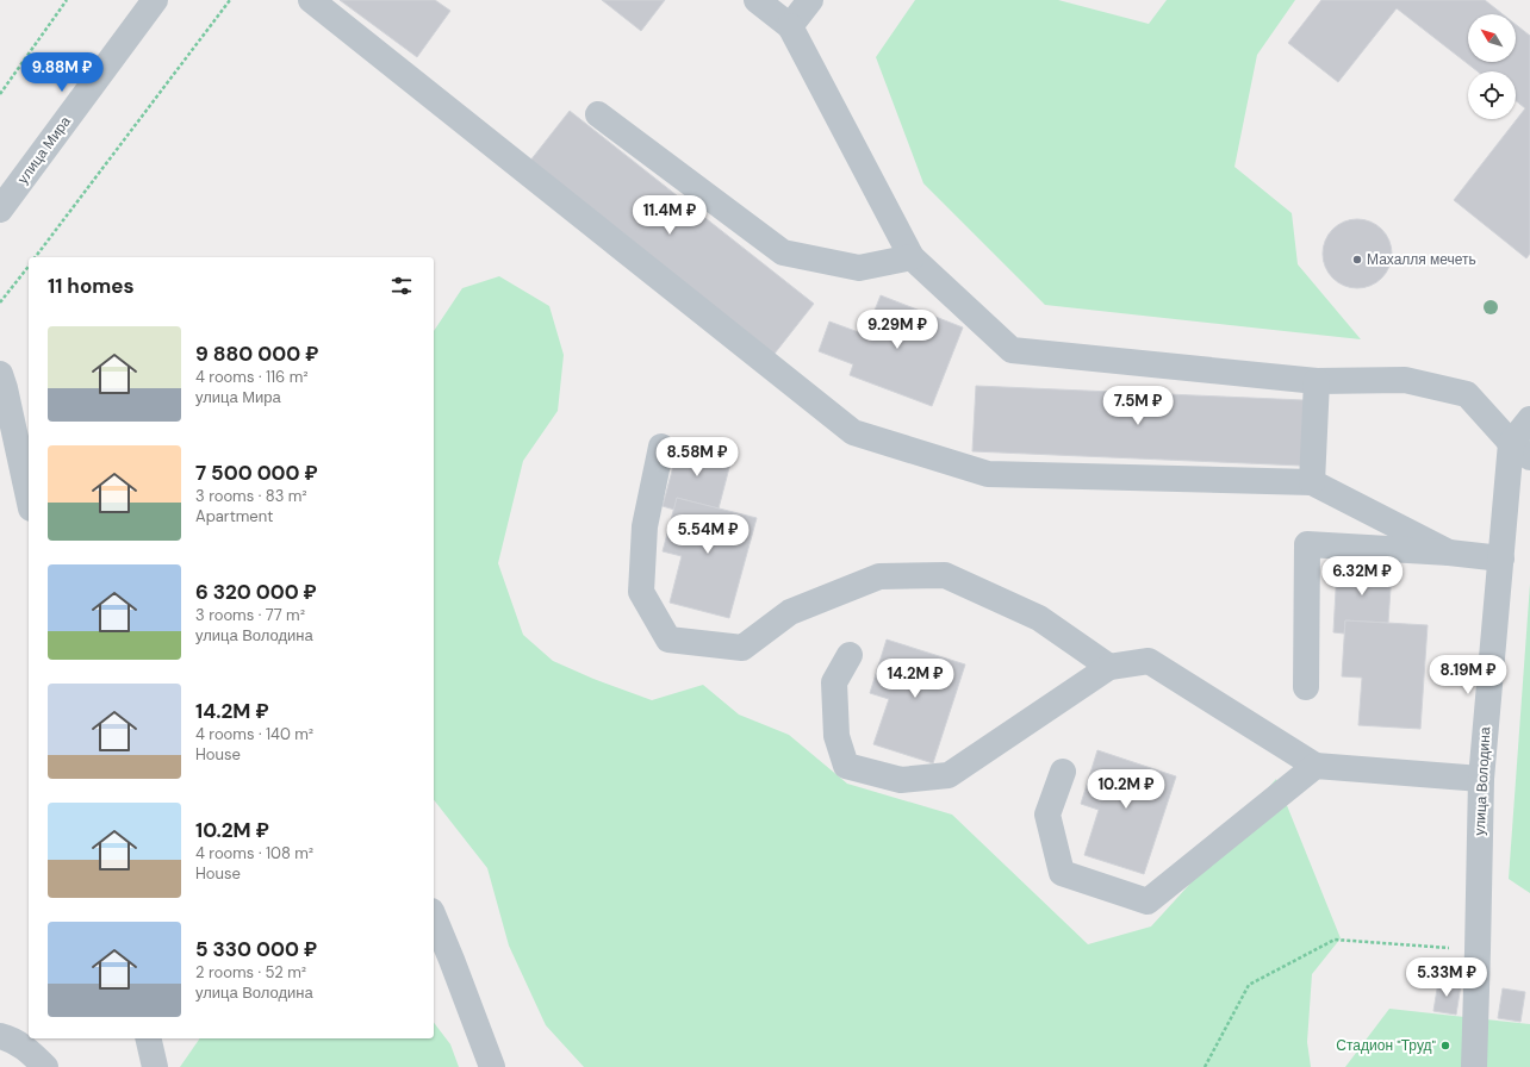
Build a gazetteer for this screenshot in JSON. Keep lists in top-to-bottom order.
{
  "streets": {
    "street": ["улица Мира", "улица Володина"]
  },
  "places": ["Махалля мечеть", "Стадион \"Труд\""],
  "north": "top left",
  "page": {
    "price": [
      "9.88M ₽",
      "11.4M ₽",
      "9.29M ₽",
      "7.5M ₽",
      "8.58M ₽",
      "5.54M ₽",
      "6.32M ₽",
      "8.19M ₽",
      "14.2M ₽",
      "10.2M ₽",
      "5.33M ₽"
    ],
    "heading": "11 homes",
    "list": [
      {
        "name": "9 880 000 ₽",
        "note": "4 rooms · 116 m² · улица Мира"
      },
      {
        "name": "7 500 000 ₽",
        "note": "3 rooms · 83 m² · Apartment"
      },
      {
        "name": "6 320 000 ₽",
        "note": "3 rooms · 77 m² · улица Володина"
      },
      {
        "name": "14.2M ₽",
        "note": "4 rooms · 140 m² · House"
      },
      {
        "name": "10.2M ₽",
        "note": "4 rooms · 108 m² · House"
      },
      {
        "name": "5 330 000 ₽",
        "note": "2 rooms · 52 m² · улица Володина"
      }
    ]
  }
}
